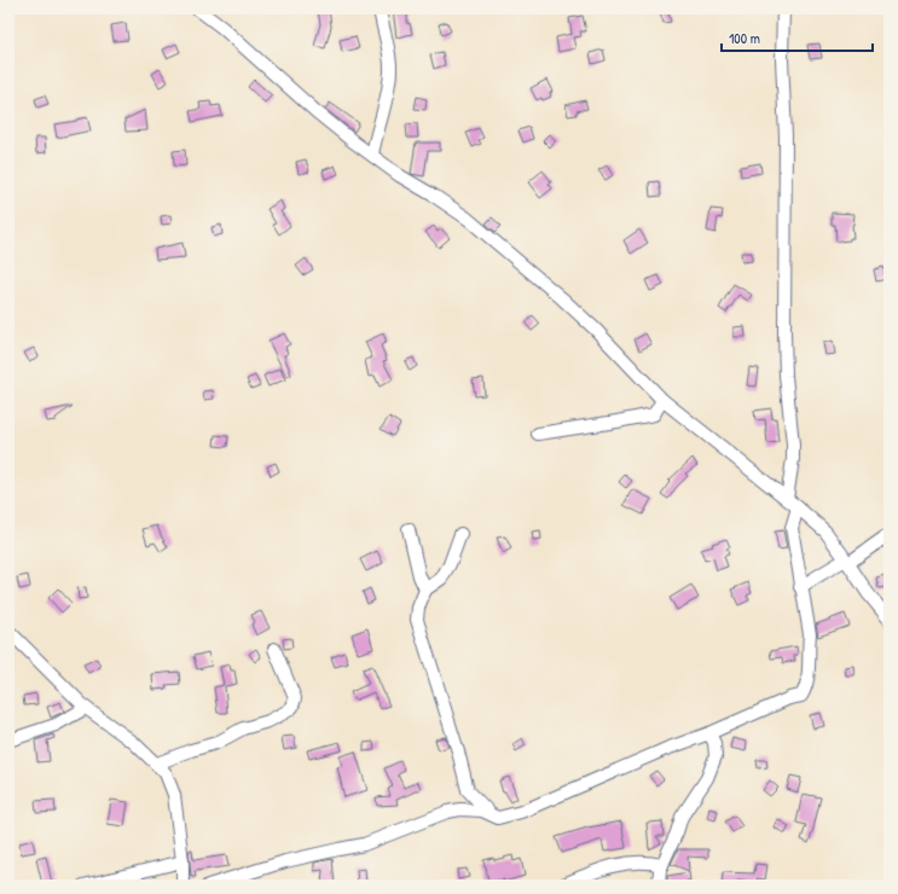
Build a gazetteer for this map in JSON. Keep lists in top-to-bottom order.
{
  "scale_bar": "100 m"
}
